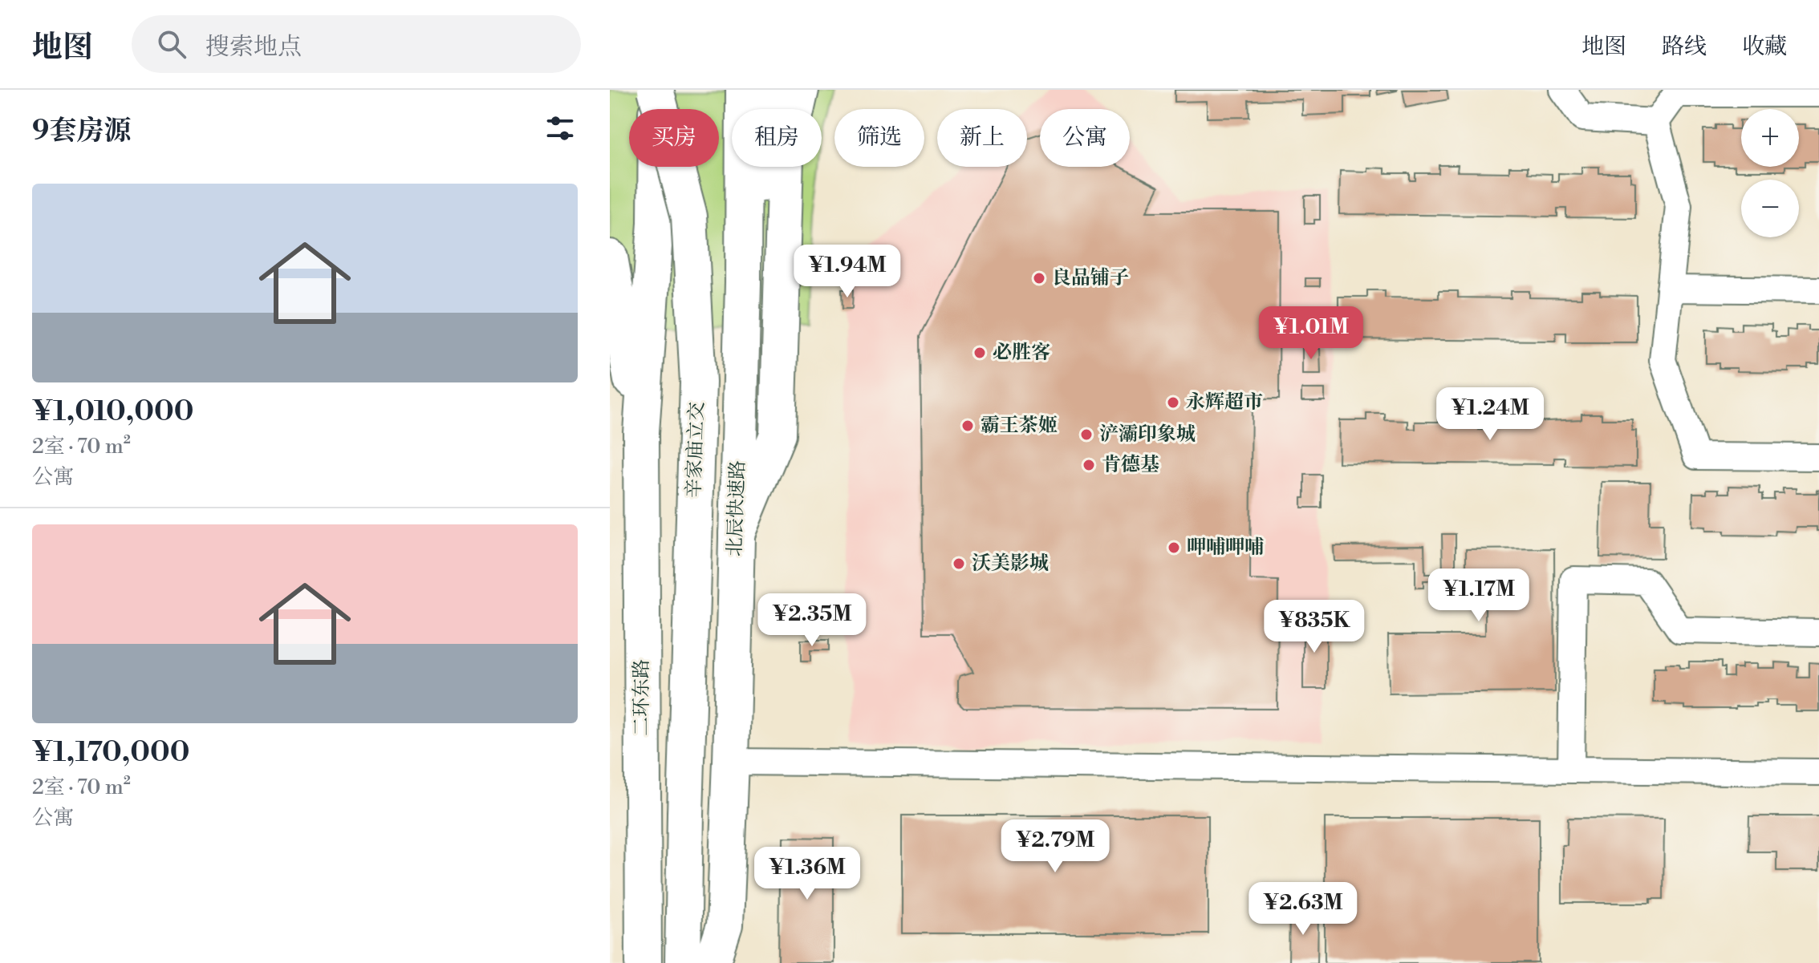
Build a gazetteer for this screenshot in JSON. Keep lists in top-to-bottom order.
{
  "streets": {
    "main road": ["辛家庙立交", "北辰快速路", "二环东路"]
  },
  "places": [
    "良品铺子",
    "必胜客",
    "永辉超市",
    "霸王茶姬",
    "浐灞印象城",
    "肯德基",
    "呷哺呷哺",
    "沃美影城"
  ],
  "page": {
    "header": "地图",
    "search": "搜索地点",
    "nav": ["地图", "路线", "收藏"],
    "heading": "9套房源",
    "map_buttons": ["+", "−"],
    "chip": [
      "买房",
      "租房",
      "筛选",
      "新上",
      "公寓"
    ],
    "list": [
      {
        "name": "¥1,010,000",
        "note": "2室 · 70 m² · 公寓"
      },
      {
        "name": "¥1,170,000",
        "note": "2室 · 70 m² · 公寓"
      }
    ],
    "price": [
      "¥1.94M",
      "¥1.01M",
      "¥1.24M",
      "¥1.17M",
      "¥2.35M",
      "¥835K",
      "¥2.79M",
      "¥1.36M",
      "¥2.63M"
    ]
  }
}
